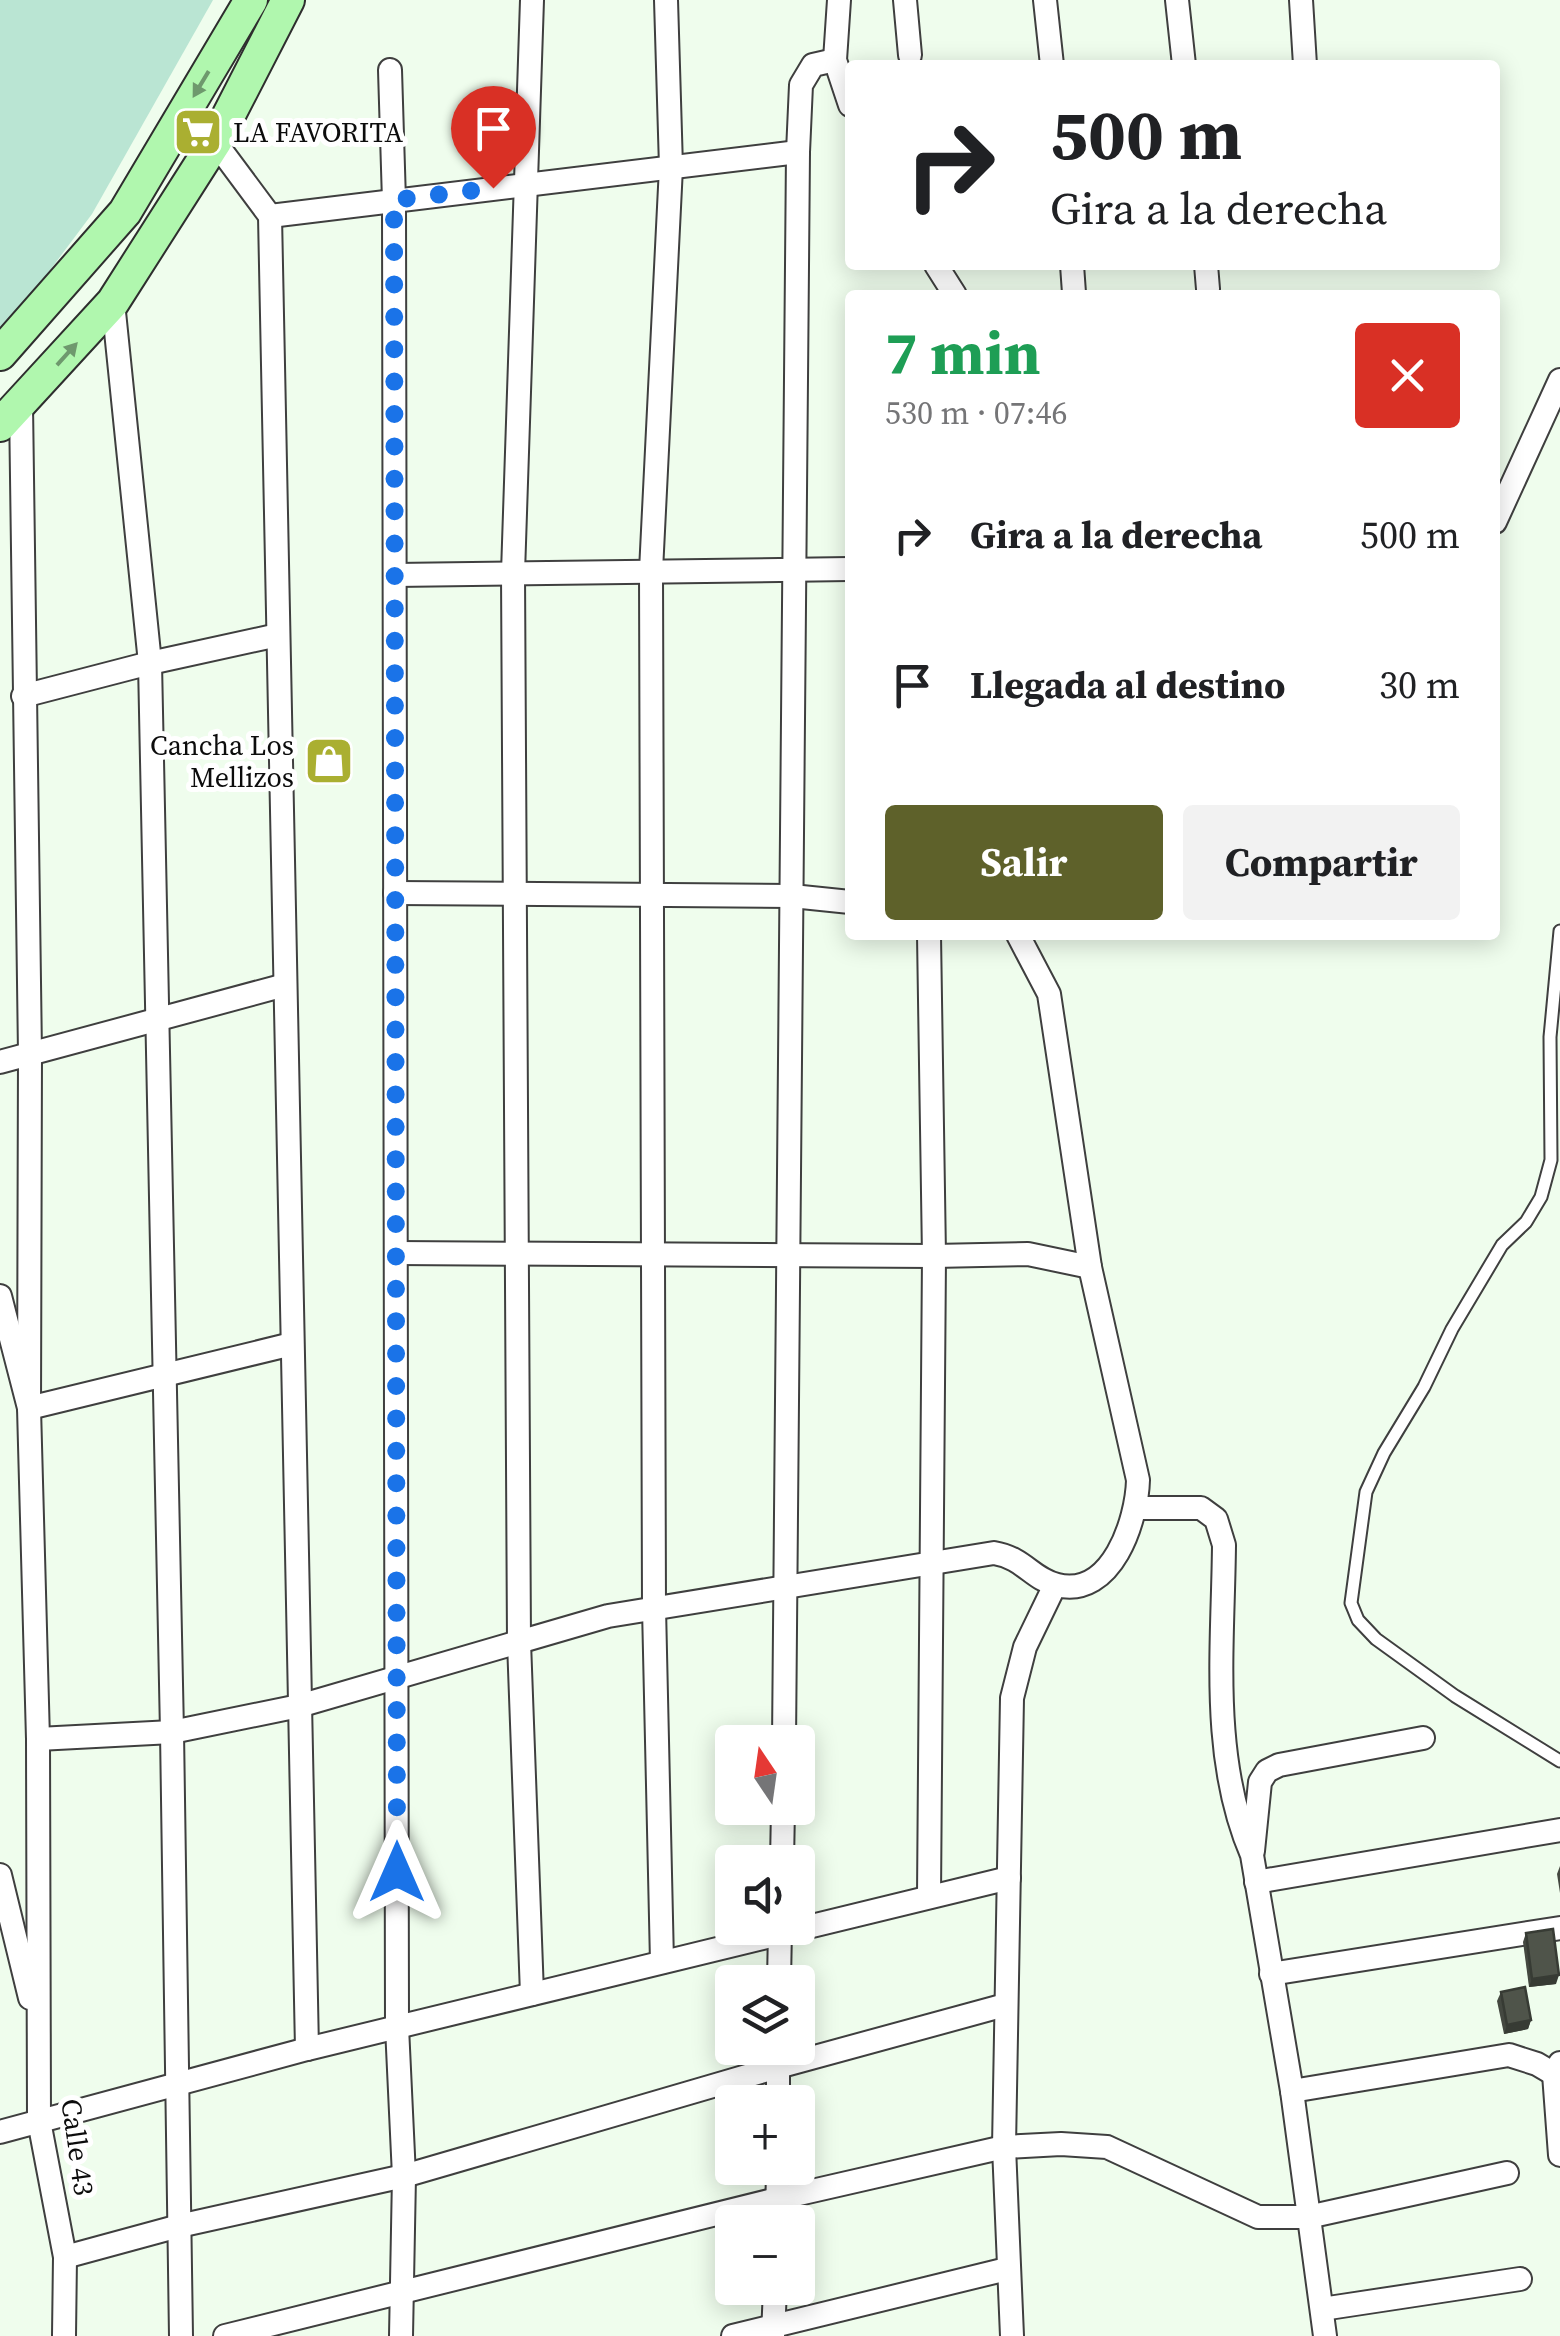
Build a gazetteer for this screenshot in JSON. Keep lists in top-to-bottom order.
{
  "streets": {
    "street": ["Calle 43"]
  },
  "places": {
    "supermarket": ["LA FAVORITA"],
    "shop": ["Cancha Los Mellizos"]
  },
  "north": "top",
  "page": {
    "turn": ["500 m", "Gira a la derecha"],
    "heading": ["7 min", "530 m · 07:46"],
    "list": [
      {
        "name": "Gira a la derecha",
        "value": "500 m"
      },
      {
        "name": "Llegada al destino",
        "value": "30 m"
      }
    ],
    "buttons": ["Salir", "Compartir"],
    "map_buttons": ["+", "−"]
  }
}
